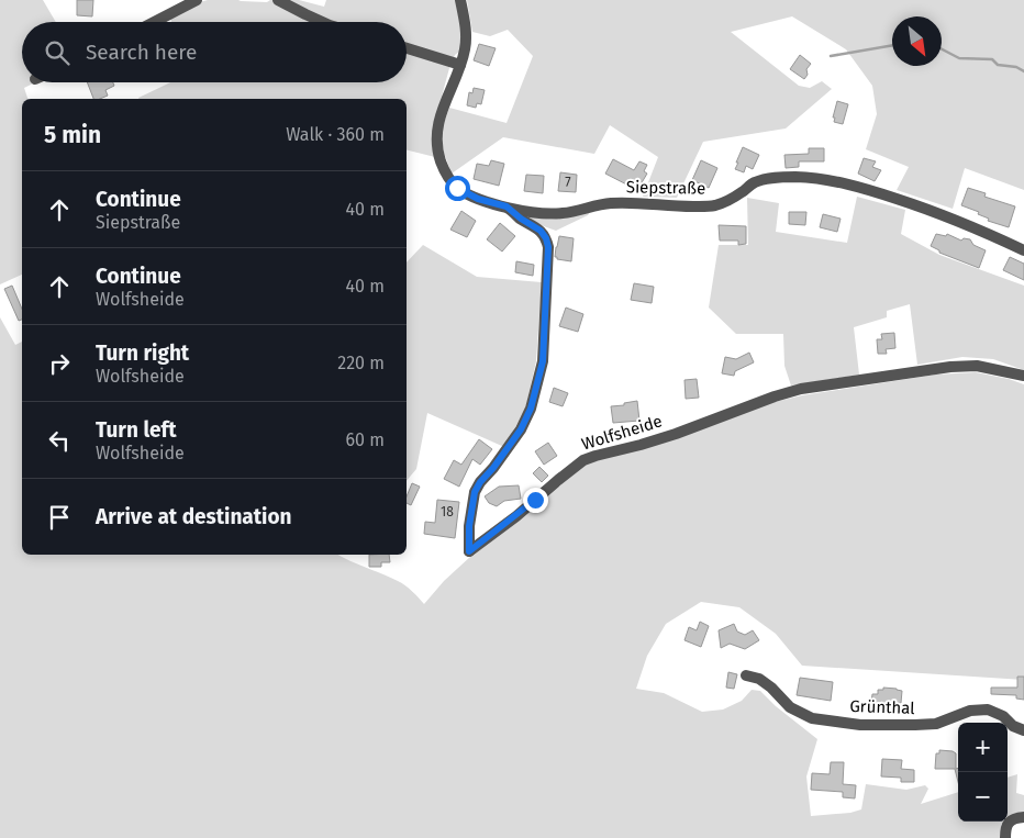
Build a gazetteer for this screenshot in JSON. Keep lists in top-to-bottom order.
{
  "streets": {
    "street": ["Siepstraße", "Wolfsheide", "Grünthal"]
  },
  "crossings": [
    ["Siepstraße", "Wolfsheide"]
  ],
  "house_numbers": ["7", "18"],
  "north": "bottom right",
  "page": {
    "search": "Search here",
    "heading": ["5 min", "Walk · 360 m"],
    "list": [
      ["Continue", "Siepstraße", "40 m"],
      ["Continue", "Wolfsheide", "40 m"],
      ["Turn right", "Wolfsheide", "220 m"],
      ["Turn left", "Wolfsheide", "60 m"],
      "Arrive at destination"
    ],
    "map_buttons": ["+", "−"]
  }
}
